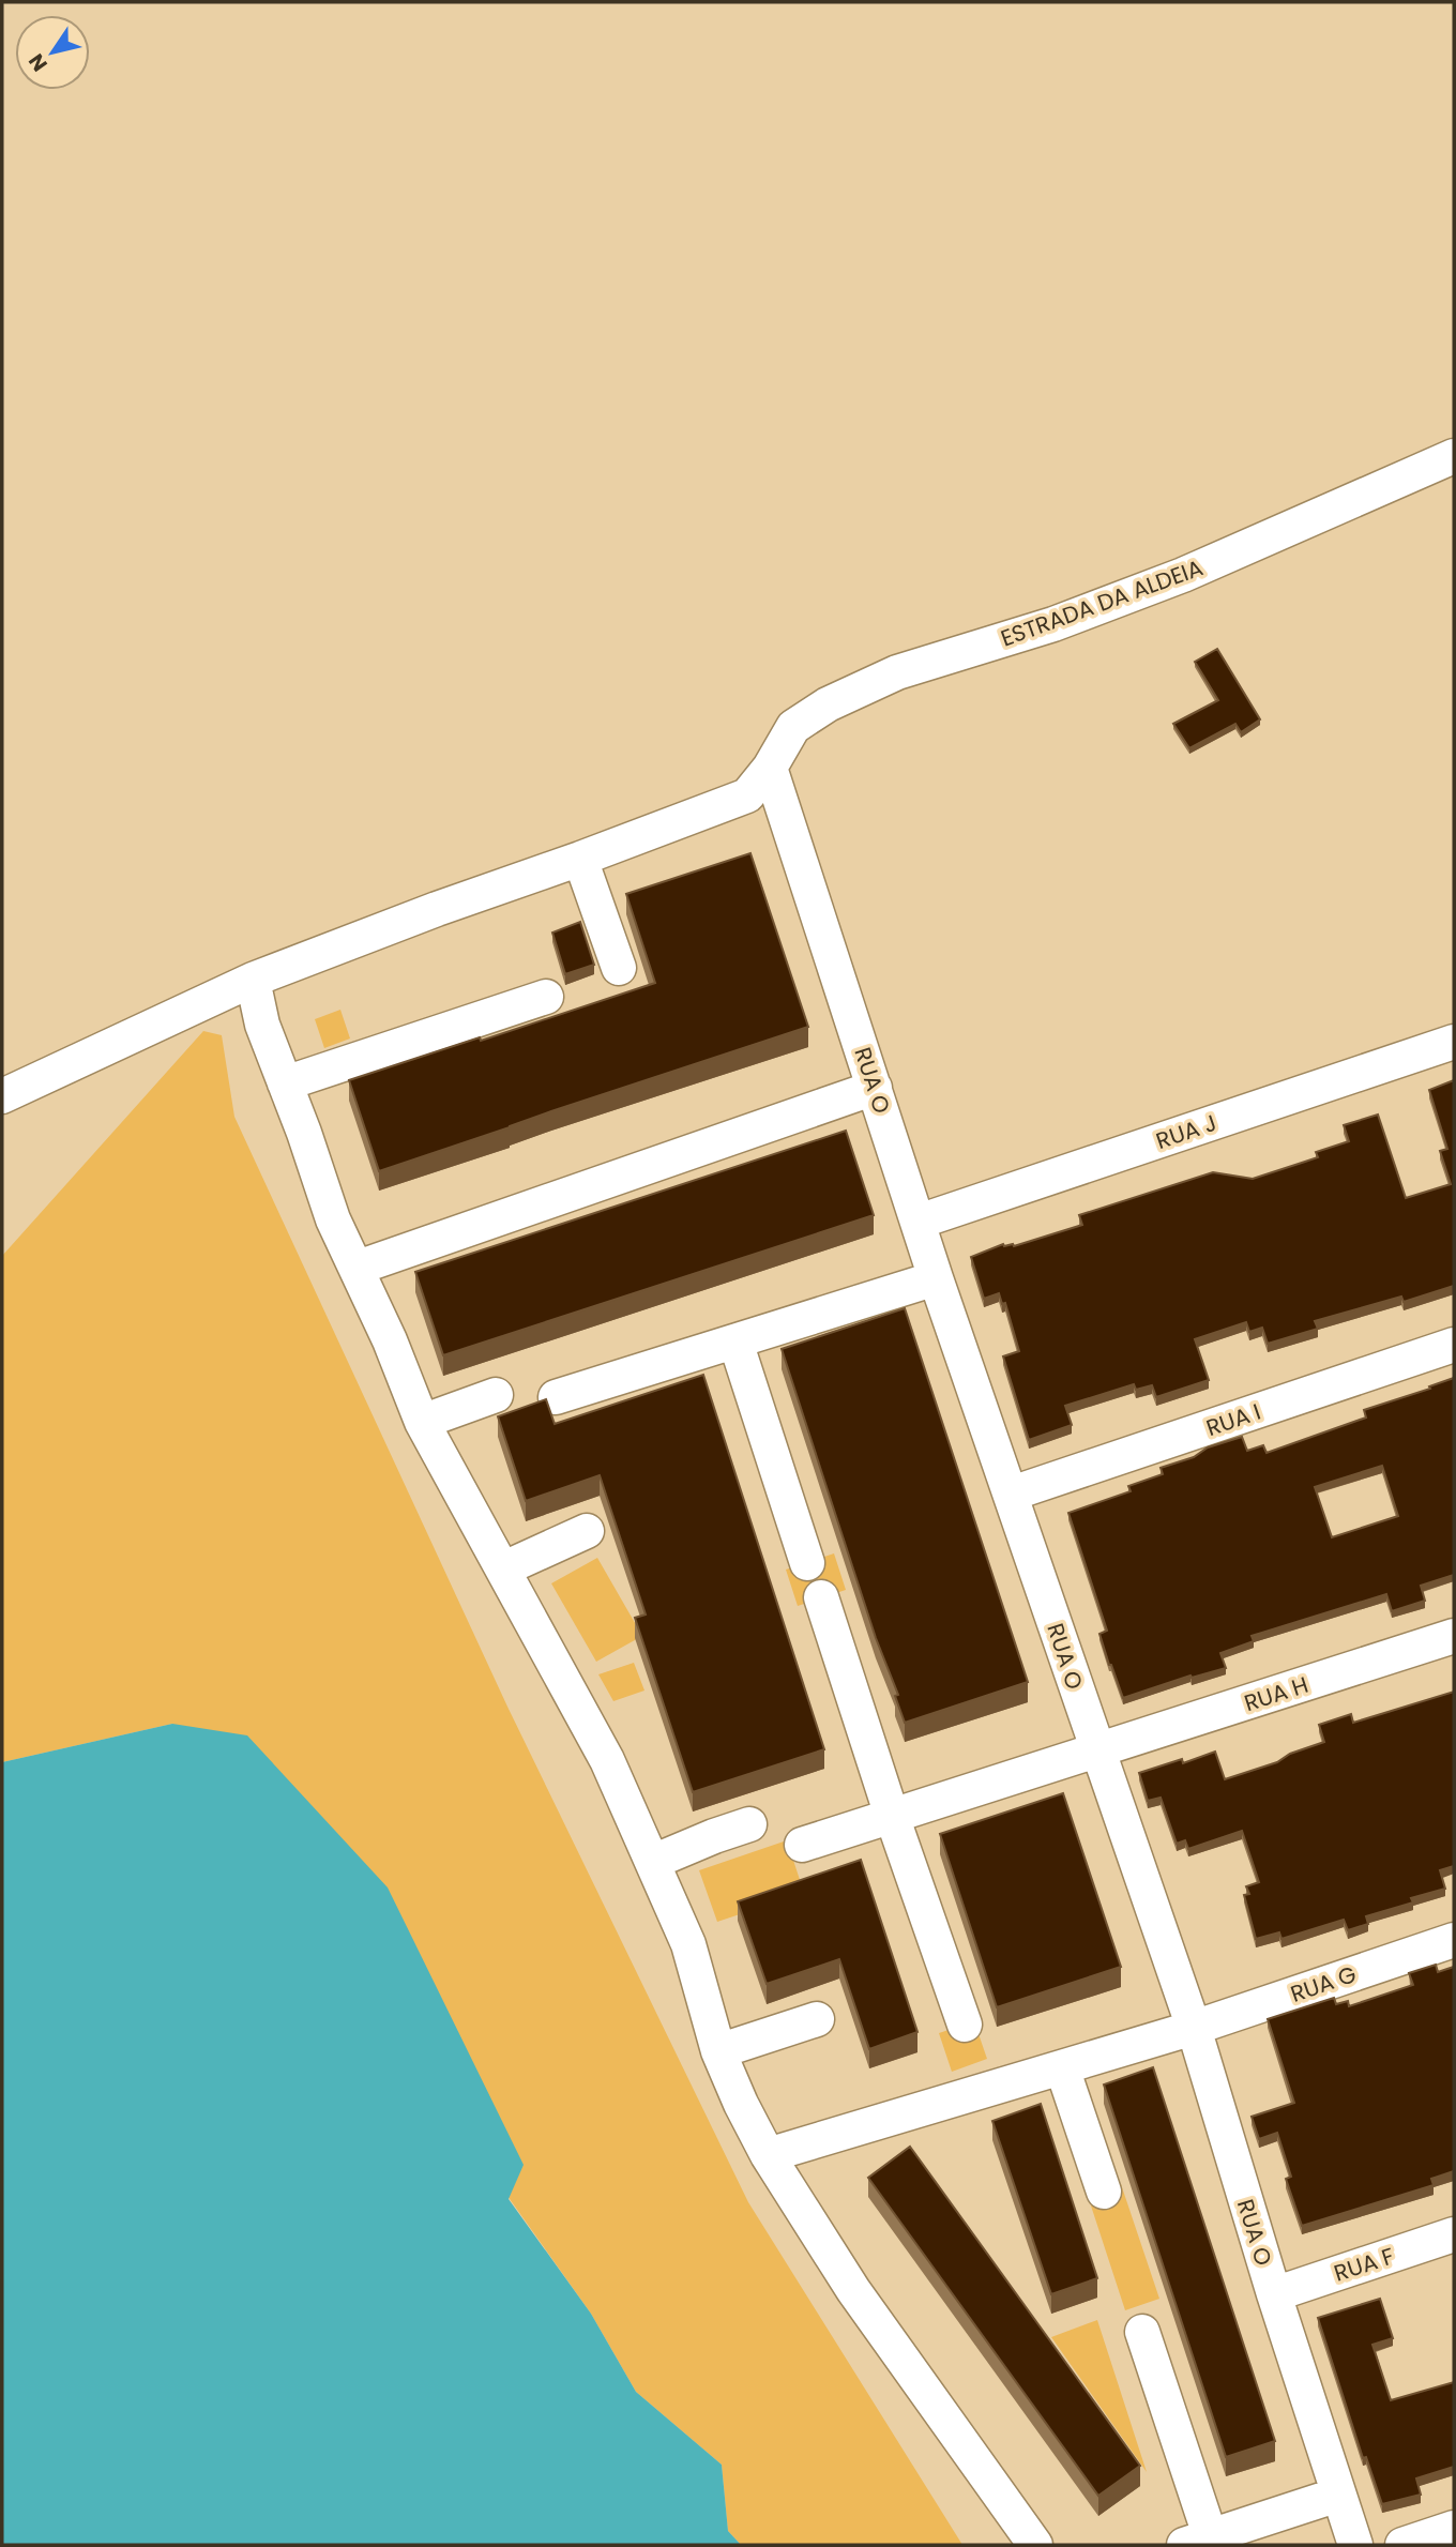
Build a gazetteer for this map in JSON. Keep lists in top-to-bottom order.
{
  "streets": {
    "street": [
      "ESTRADA DA ALDEIA",
      "RUA O",
      "RUA J",
      "RUA I",
      "RUA H",
      "RUA G",
      "RUA F"
    ]
  },
  "crossings": [
    ["ESTRADA DA ALDEIA", "RUA O"],
    ["RUA O", "RUA J"],
    ["RUA O", "RUA I"],
    ["RUA O", "RUA H"],
    ["RUA O", "RUA G"],
    ["RUA O", "RUA F"]
  ],
  "north": "bottom left"
}
